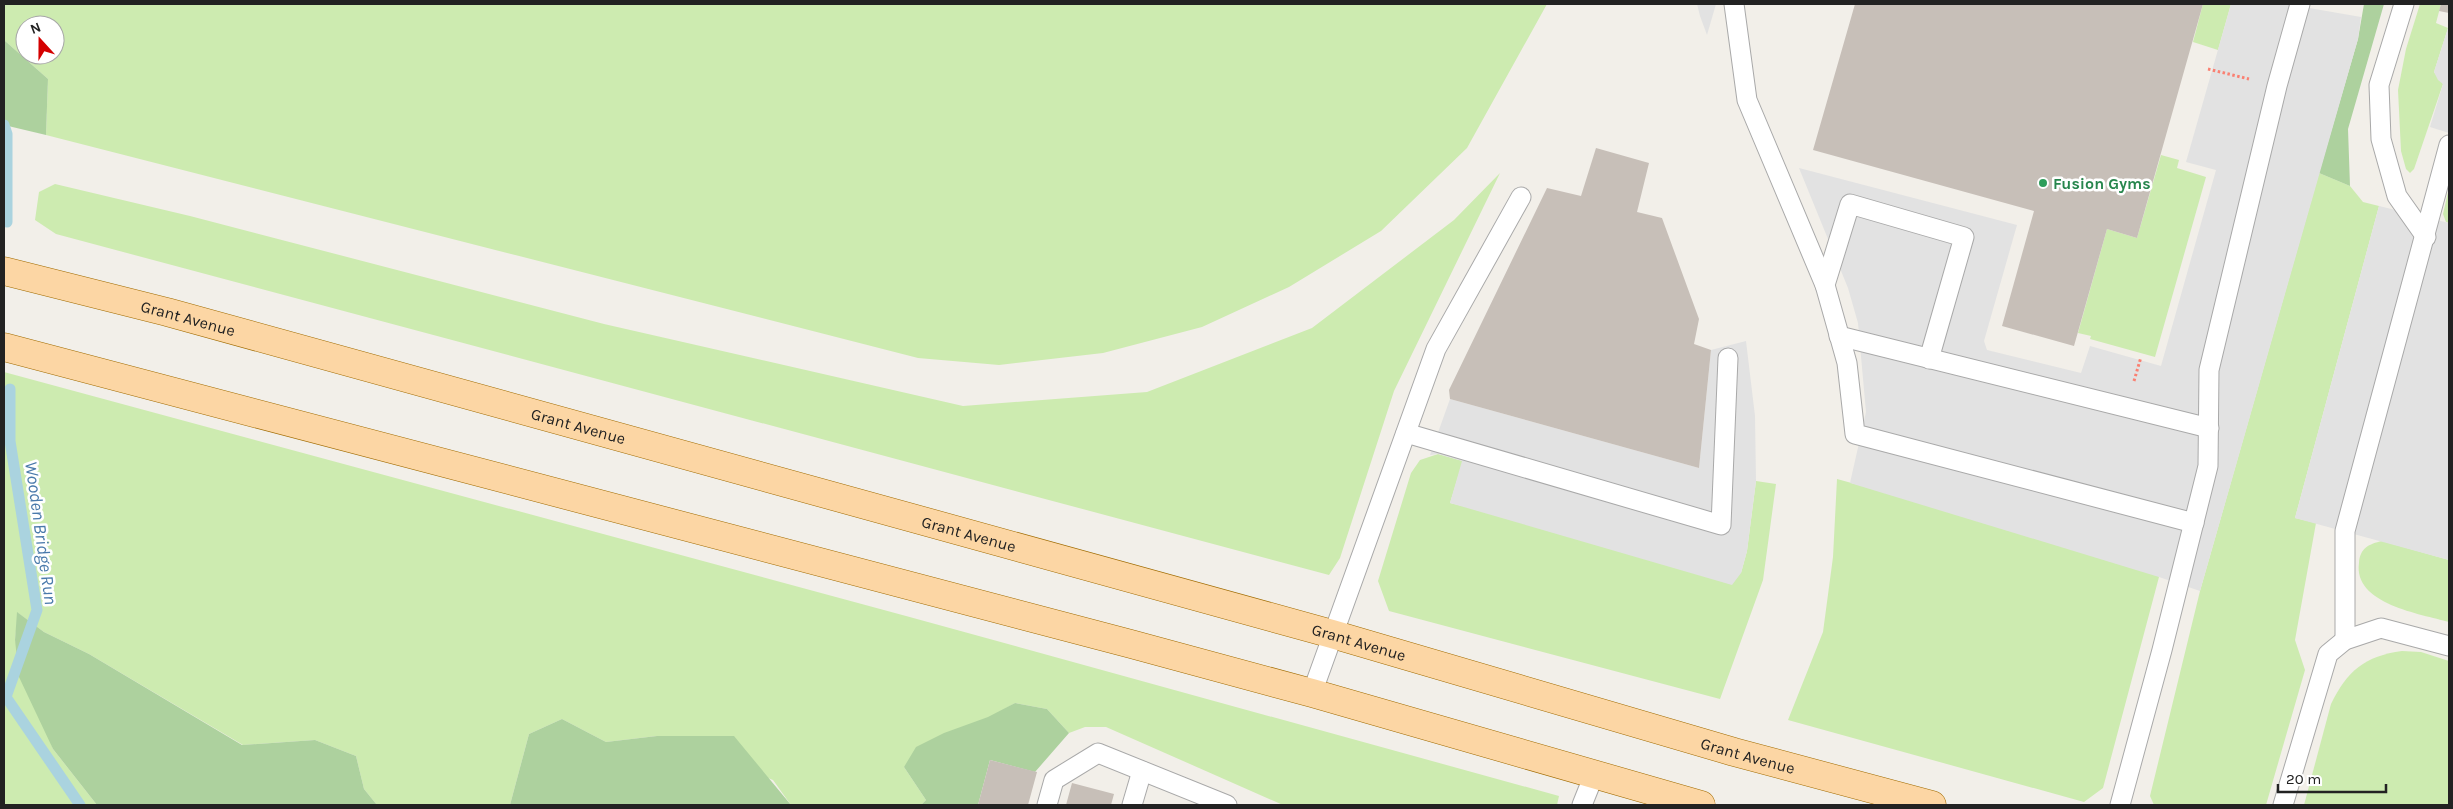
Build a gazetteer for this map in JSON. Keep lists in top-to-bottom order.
{
  "streets": {
    "main road": ["Grant Avenue"]
  },
  "water": ["Wooden Bridge Run"],
  "places": ["Fusion Gyms"],
  "scale_bar": "20 m",
  "north": "top"
}
